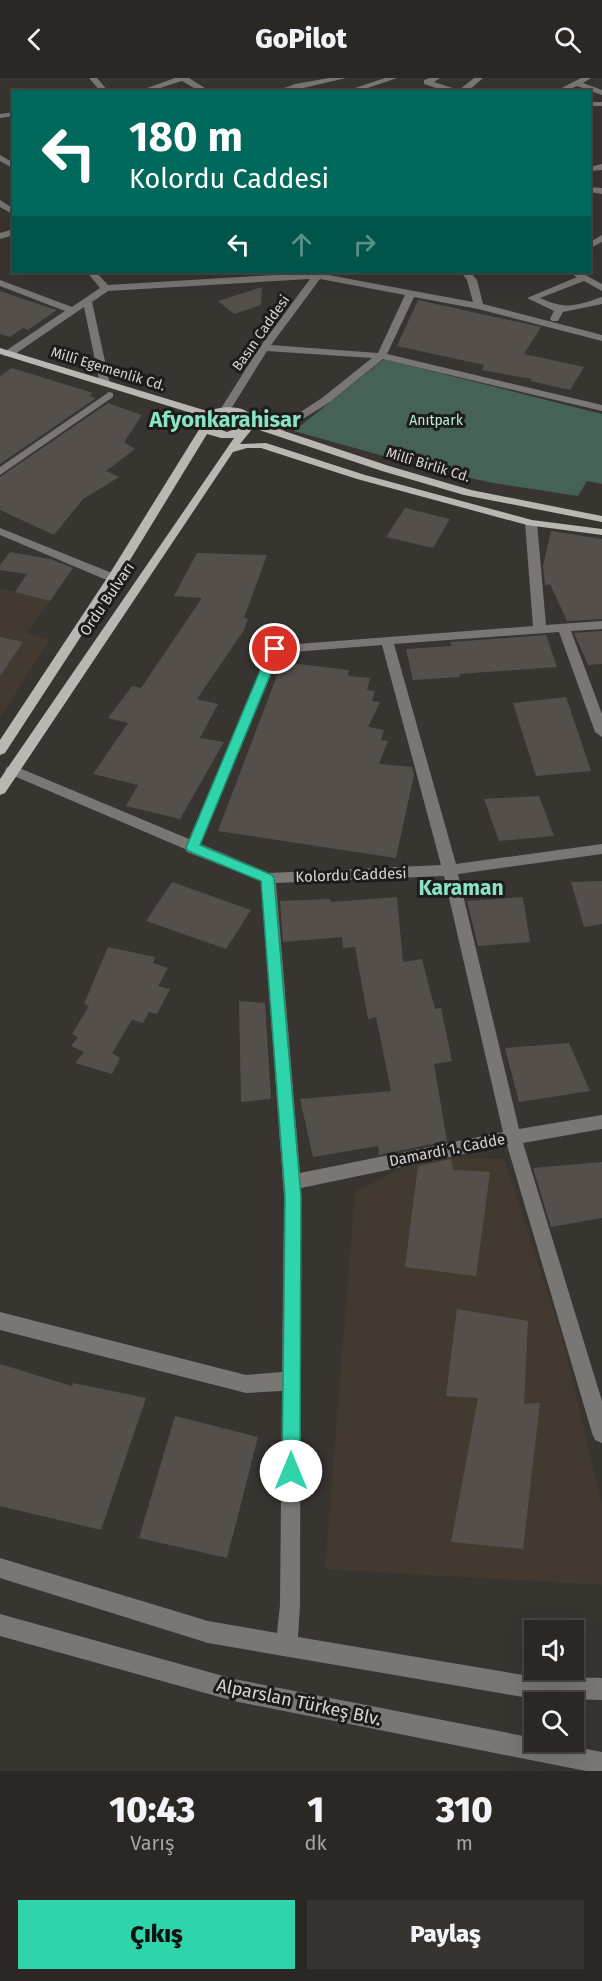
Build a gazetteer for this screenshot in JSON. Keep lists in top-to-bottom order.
{
  "streets": {
    "main road": ["Millî Egemenlik Cd.", "Millî Birlik Cd.", "Ordu Bulvarı"],
    "street": [
      "Basın Caddesi",
      "Kolordu Caddesi",
      "Damardi 1. Cadde",
      "Alparslan Türkeş Blv."
    ]
  },
  "crossings": [
    ["Millî Egemenlik Cd.", "Ordu Bulvarı"],
    ["Millî Birlik Cd.", "Ordu Bulvarı"],
    ["Ordu Bulvarı", "Kolordu Caddesi"]
  ],
  "districts": ["Afyonkarahisar", "Karaman"],
  "parks": ["Anıtpark"],
  "page": {
    "header": "GoPilot",
    "turn": ["180 m", "Kolordu Caddesi"],
    "eta": [
      "10:43",
      "Varış",
      "1",
      "dk",
      "310",
      "m"
    ],
    "buttons": ["Çıkış", "Paylaş"]
  }
}
